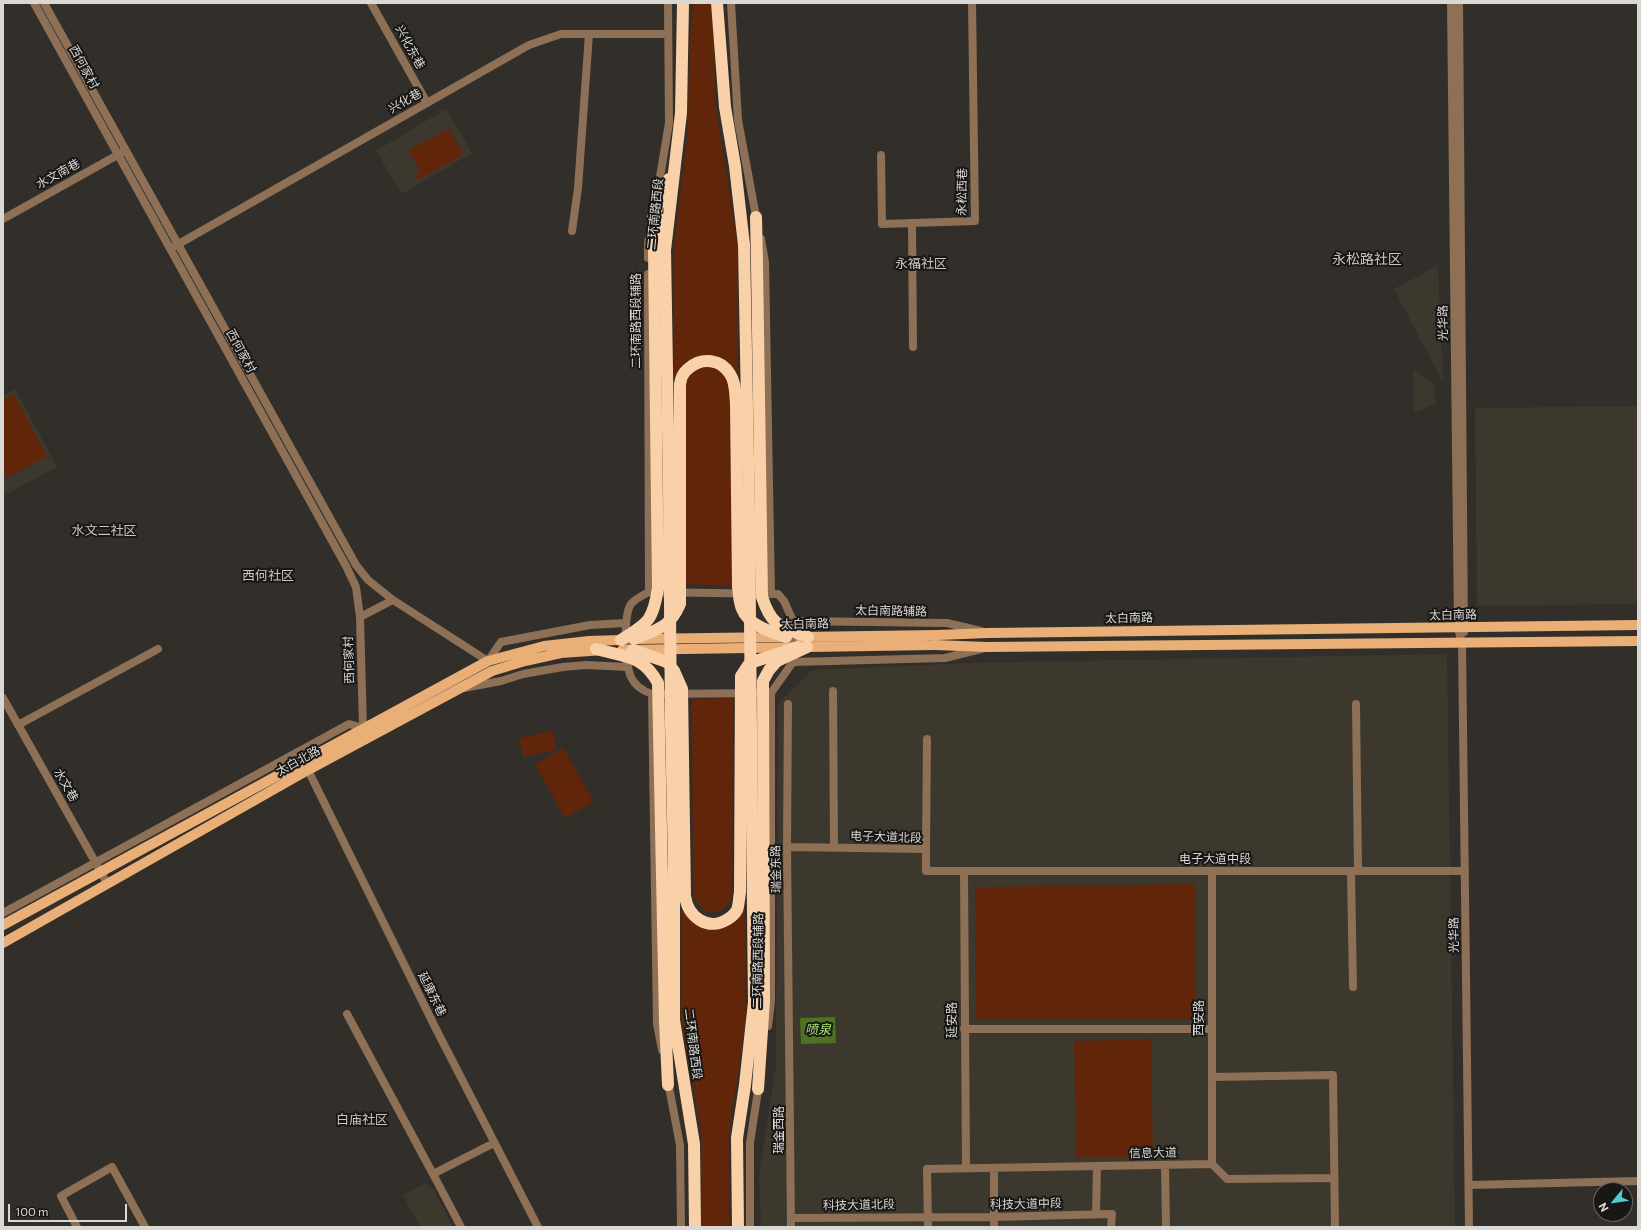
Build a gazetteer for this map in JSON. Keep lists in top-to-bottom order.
{
  "streets": {
    "highway": ["二环南路西段"],
    "main road": ["太白南路", "太白北路"],
    "street": [
      "兴化东巷",
      "西何家村",
      "兴化巷",
      "水文南巷",
      "永松西巷",
      "二环南路西段辅路",
      "光华路",
      "太白南路辅路",
      "水文巷",
      "电子大道北段",
      "电子大道中段",
      "瑞金东路",
      "延康东巷",
      "西安路",
      "延安路",
      "瑞金西路",
      "信息大道",
      "科技大道中段",
      "科技大道北段"
    ]
  },
  "crossings": [
    ["兴化东巷", "兴化巷"],
    ["西何家村", "兴化巷"],
    ["西何家村", "水文南巷"],
    ["西何家村", "太白北路"],
    ["兴化巷", "二环南路西段辅路"],
    ["光华路", "太白南路"],
    ["光华路", "电子大道中段"],
    ["太白南路辅路", "太白南路"],
    ["太白南路", "太白北路"],
    ["太白北路", "水文巷"],
    ["太白北路", "延康东巷"],
    ["电子大道北段", "电子大道中段"],
    ["电子大道北段", "瑞金东路"],
    ["电子大道北段", "延安路"],
    ["电子大道中段", "西安路"],
    ["电子大道中段", "延安路"],
    ["瑞金东路", "瑞金西路"],
    ["西安路", "信息大道"],
    ["延安路", "信息大道"],
    ["瑞金西路", "科技大道北段"],
    ["信息大道", "科技大道中段"],
    ["信息大道", "科技大道北段"],
    ["科技大道中段", "科技大道北段"]
  ],
  "districts": [
    "永松路社区",
    "永福社区",
    "水文二社区",
    "西何社区",
    "白庙社区"
  ],
  "water": ["喷泉"],
  "scale_bar": "100 m",
  "north": "bottom left"
}
